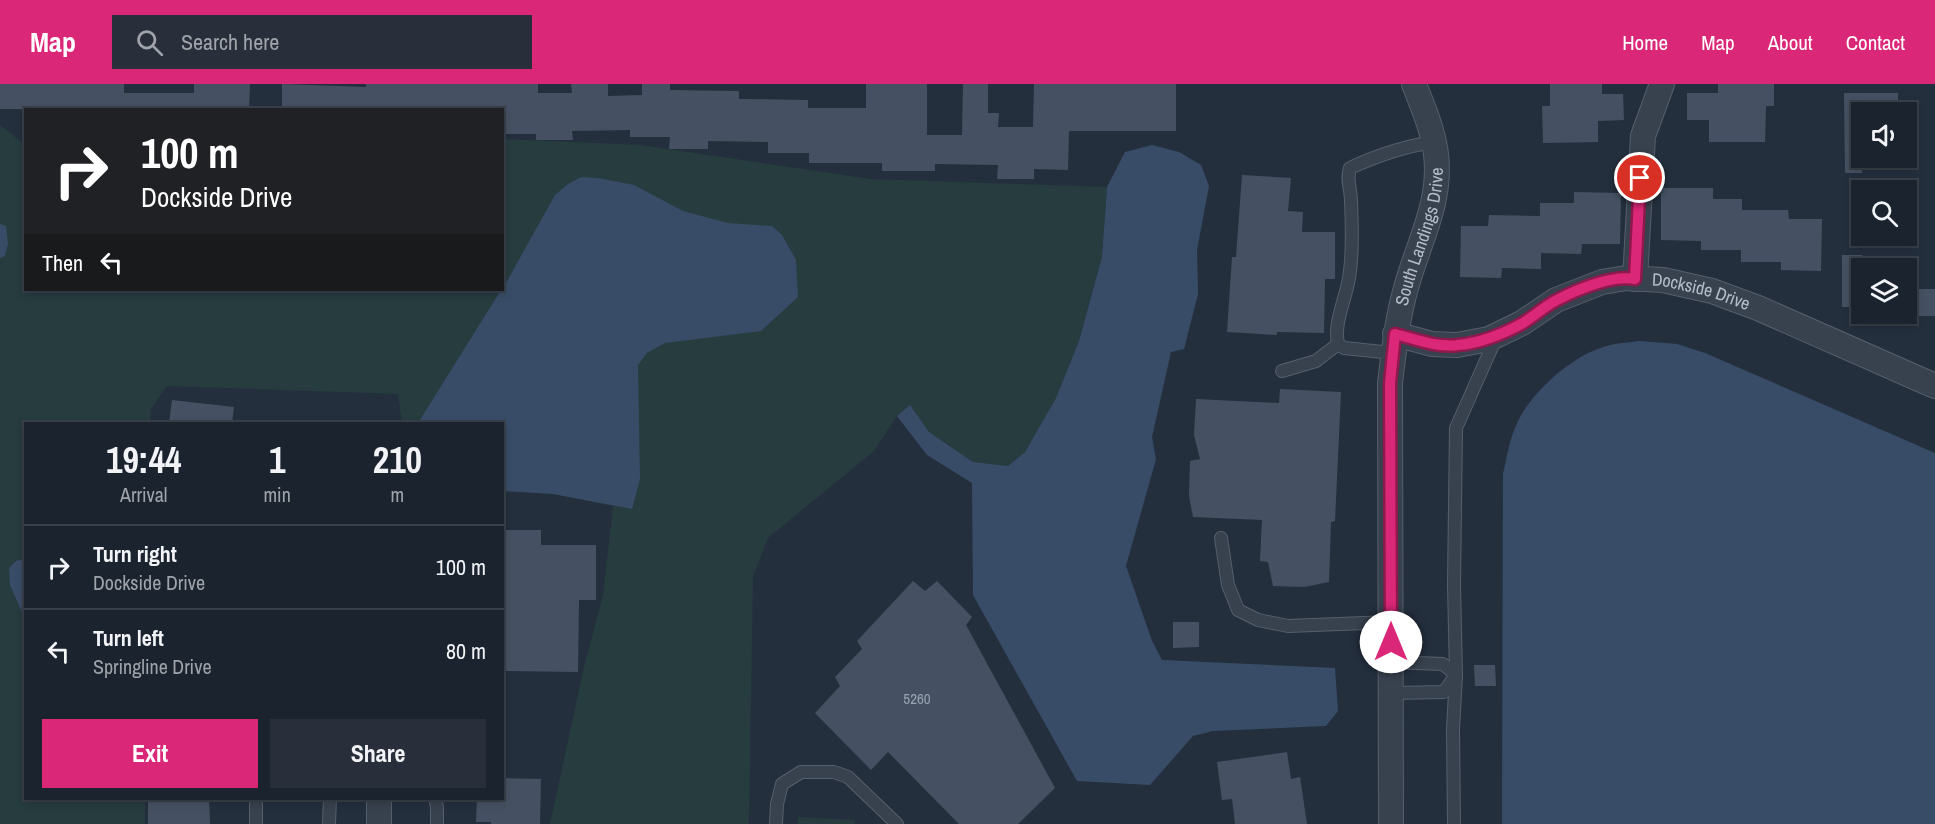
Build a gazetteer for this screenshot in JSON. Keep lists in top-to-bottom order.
{
  "streets": {
    "street": ["South Landings Drive", "Dockside Drive"]
  },
  "crossings": [
    ["South Landings Drive", "Dockside Drive"]
  ],
  "house_numbers": ["5260"],
  "page": {
    "header": "Map",
    "search": "Search here",
    "nav": [
      "Home",
      "Map",
      "About",
      "Contact"
    ],
    "turn": ["100 m", "Dockside Drive"],
    "then": "Then",
    "eta": [
      "19:44",
      "Arrival",
      "1",
      "min",
      "210",
      "m"
    ],
    "list": [
      {
        "name": "Turn right",
        "note": "Dockside Drive",
        "value": "100 m"
      },
      {
        "name": "Turn left",
        "note": "Springline Drive",
        "value": "80 m"
      }
    ],
    "buttons": ["Exit", "Share"]
  }
}
